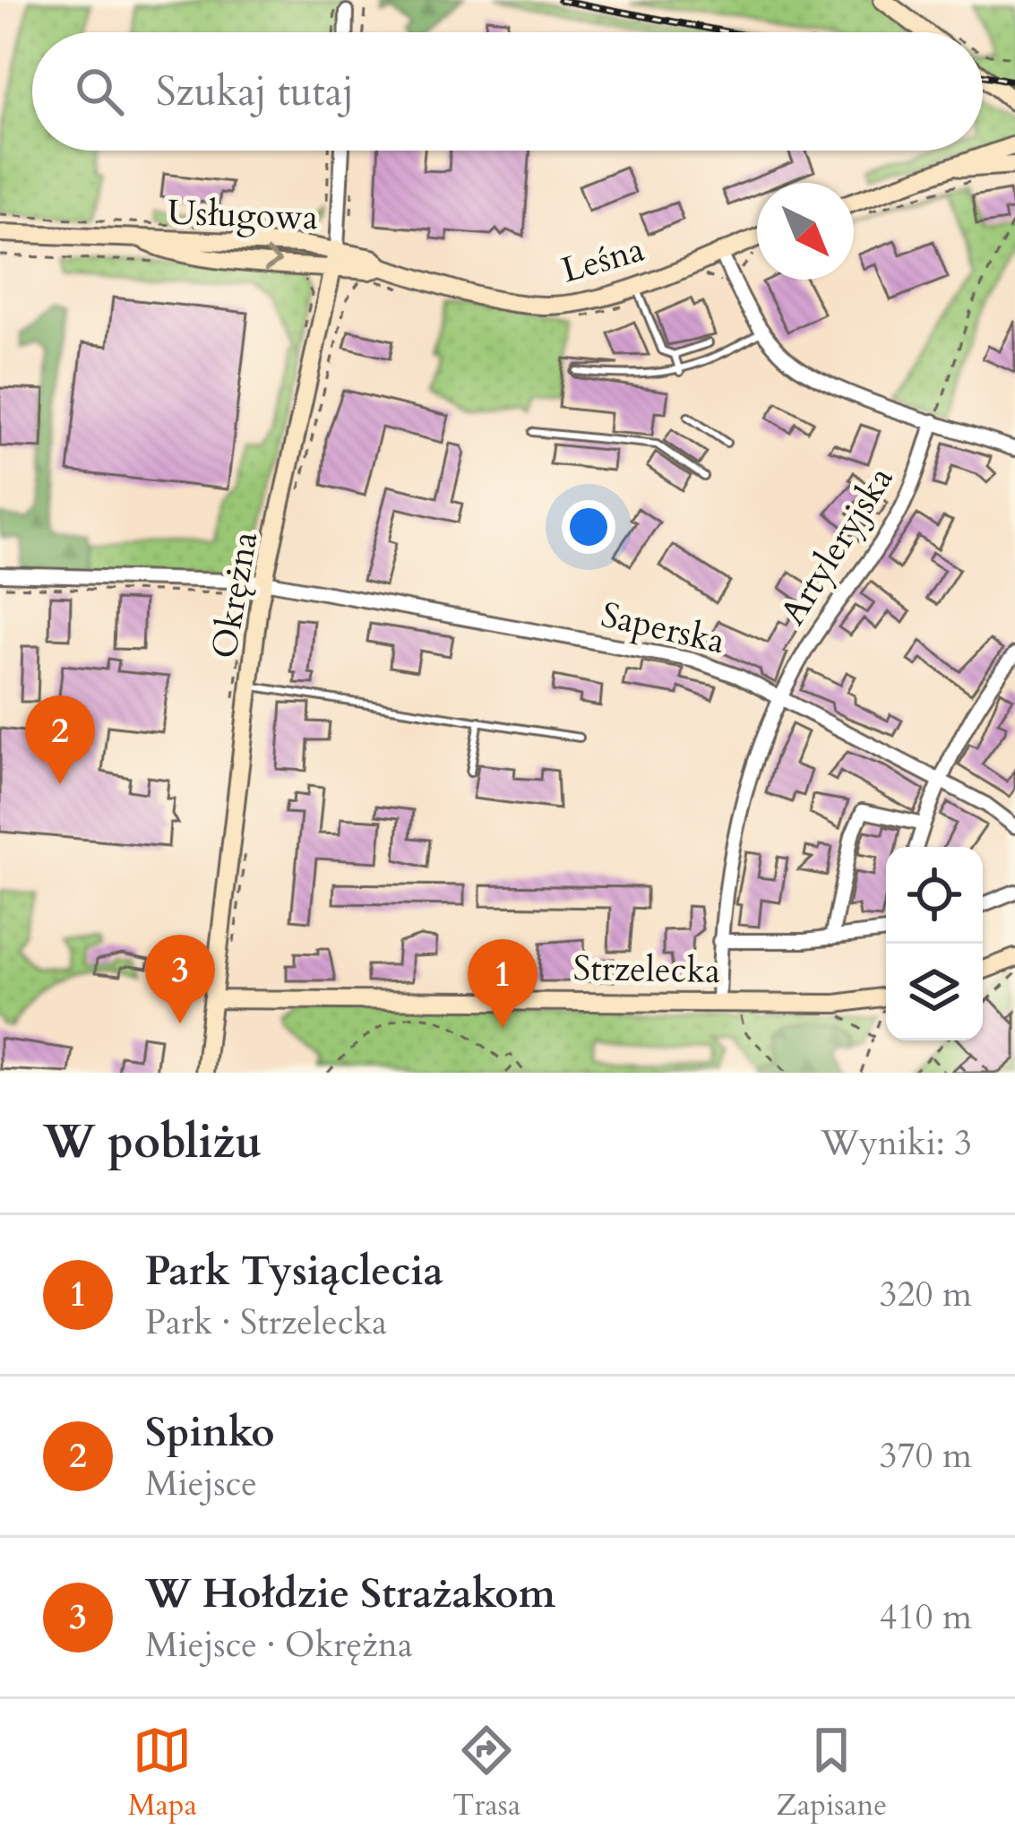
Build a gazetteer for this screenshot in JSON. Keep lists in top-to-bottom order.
{
  "streets": {
    "street": [
      "Usługowa",
      "Leśna",
      "Artyleryjska",
      "Okrężna",
      "Saperska",
      "Strzelecka"
    ]
  },
  "crossings": [
    ["Usługowa", "Leśna"],
    ["Usługowa", "Okrężna"],
    ["Leśna", "Okrężna"],
    ["Artyleryjska", "Saperska"],
    ["Artyleryjska", "Strzelecka"],
    ["Okrężna", "Saperska"],
    ["Okrężna", "Strzelecka"]
  ],
  "north": "bottom right",
  "page": {
    "search": "Szukaj tutaj",
    "pins": ["2", "3", "1"],
    "heading": ["W pobliżu", "Wyniki: 3"],
    "list": [
      {
        "mark": "1",
        "name": "Park Tysiąclecia",
        "note": "Park · Strzelecka",
        "value": "320 m"
      },
      {
        "mark": "2",
        "name": "Spinko",
        "note": "Miejsce",
        "value": "370 m"
      },
      {
        "mark": "3",
        "name": "W Hołdzie Strażakom",
        "note": "Miejsce · Okrężna",
        "value": "410 m"
      }
    ],
    "nav": ["Mapa", "Trasa", "Zapisane"]
  }
}
